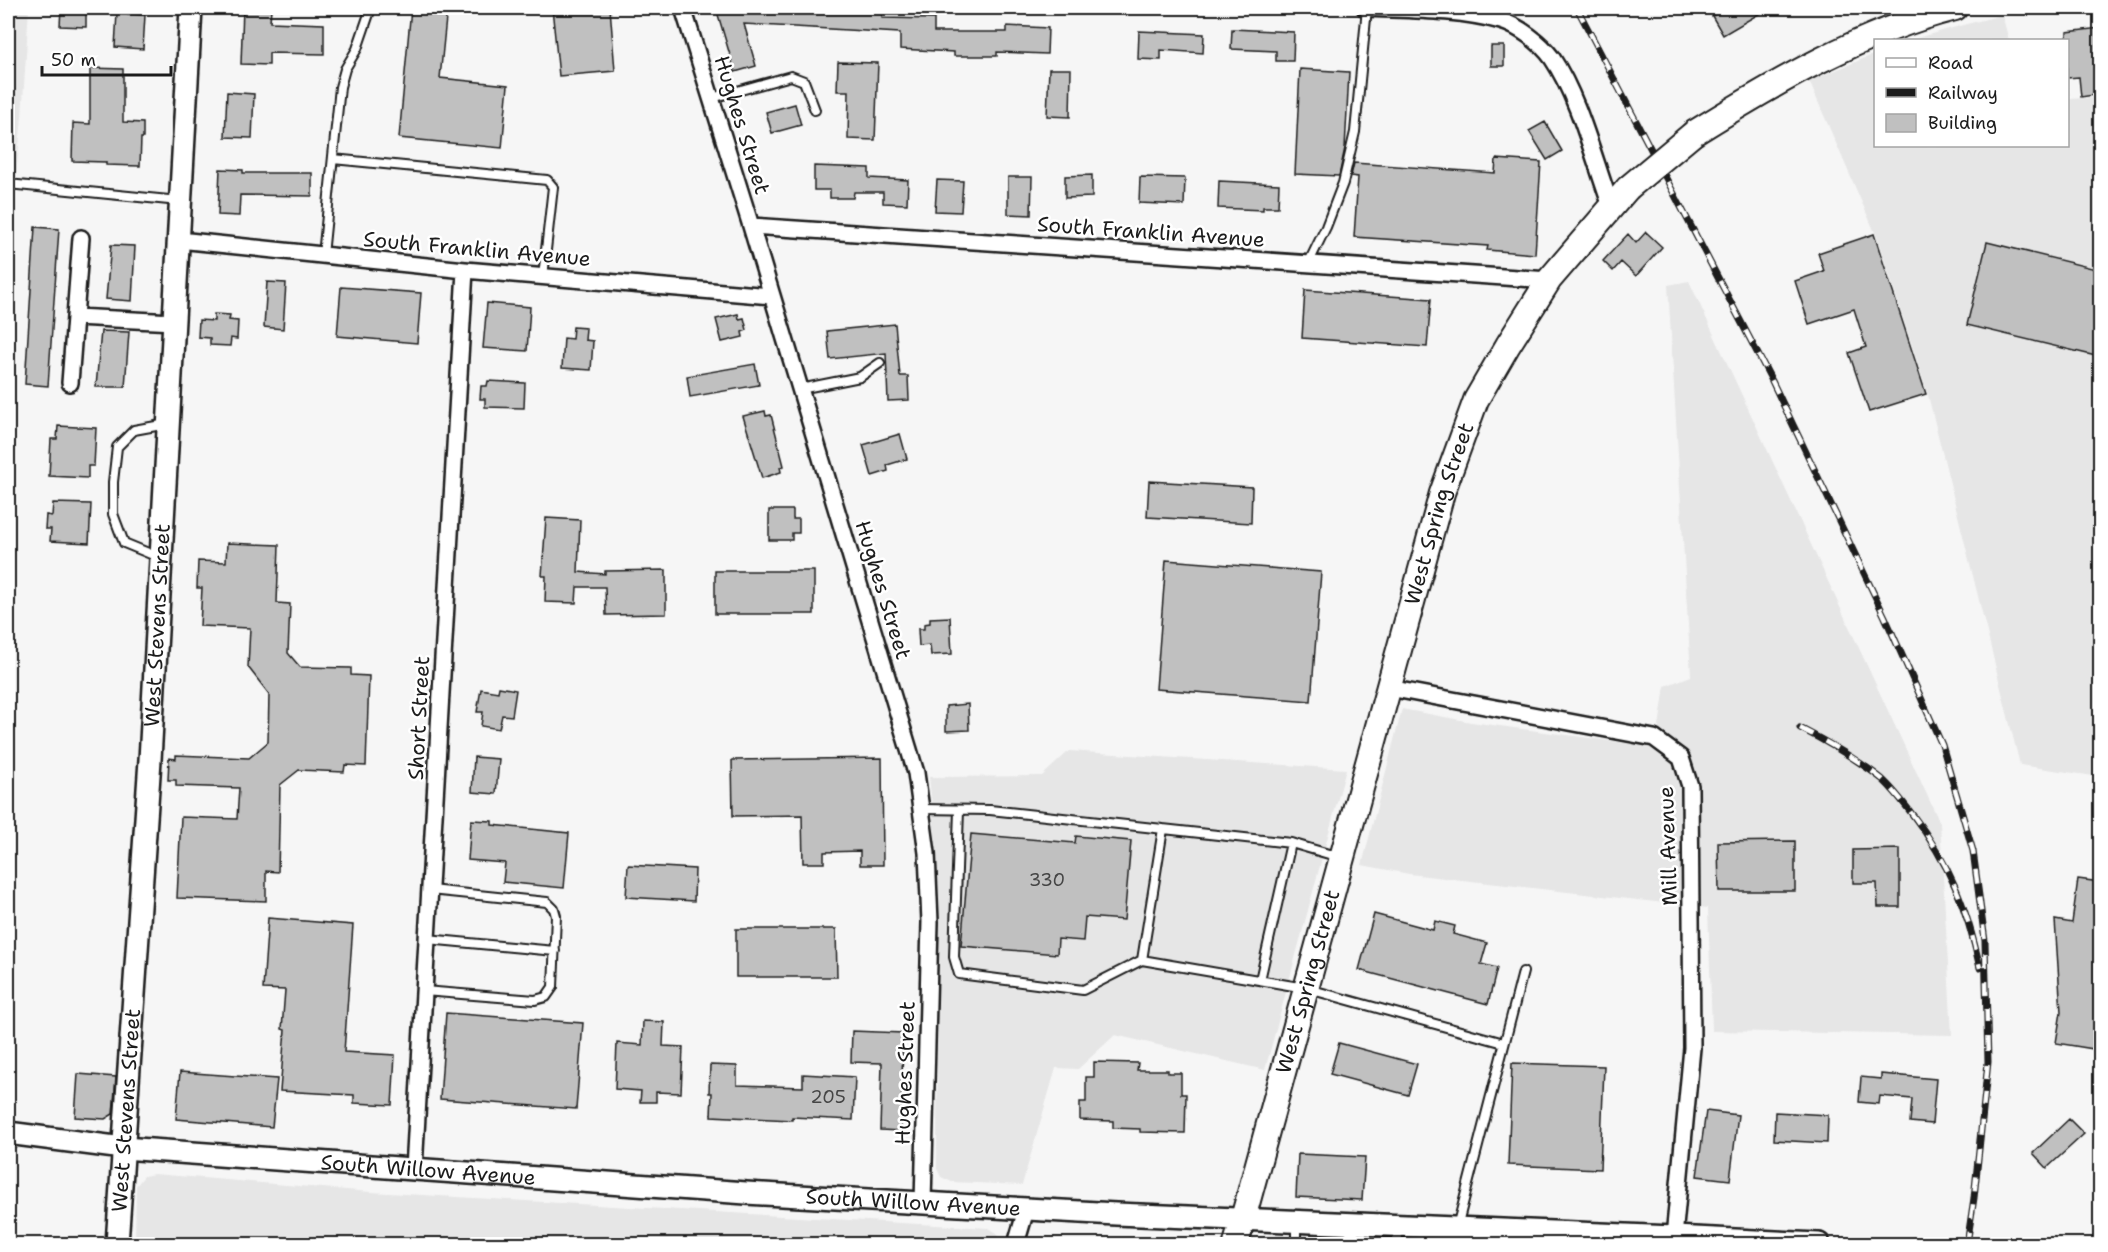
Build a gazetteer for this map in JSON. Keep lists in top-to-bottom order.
{
  "streets": {
    "main road": ["West Spring Street", "West Stevens Street", "South Willow Avenue"],
    "street": [
      "Hughes Street",
      "South Franklin Avenue",
      "Short Street",
      "Mill Avenue"
    ]
  },
  "crossings": [
    ["Hughes Street", "South Franklin Avenue"],
    ["Hughes Street", "South Willow Avenue"],
    ["South Franklin Avenue", "West Spring Street"],
    ["South Franklin Avenue", "West Stevens Street"],
    ["South Franklin Avenue", "Short Street"],
    ["West Spring Street", "Mill Avenue"],
    ["West Spring Street", "South Willow Avenue"],
    ["West Stevens Street", "South Willow Avenue"],
    ["Short Street", "South Willow Avenue"],
    ["Mill Avenue", "South Willow Avenue"]
  ],
  "house_numbers": ["330", "205"],
  "legend": ["Road", "Railway", "Building"],
  "scale_bar": "50 m"
}
